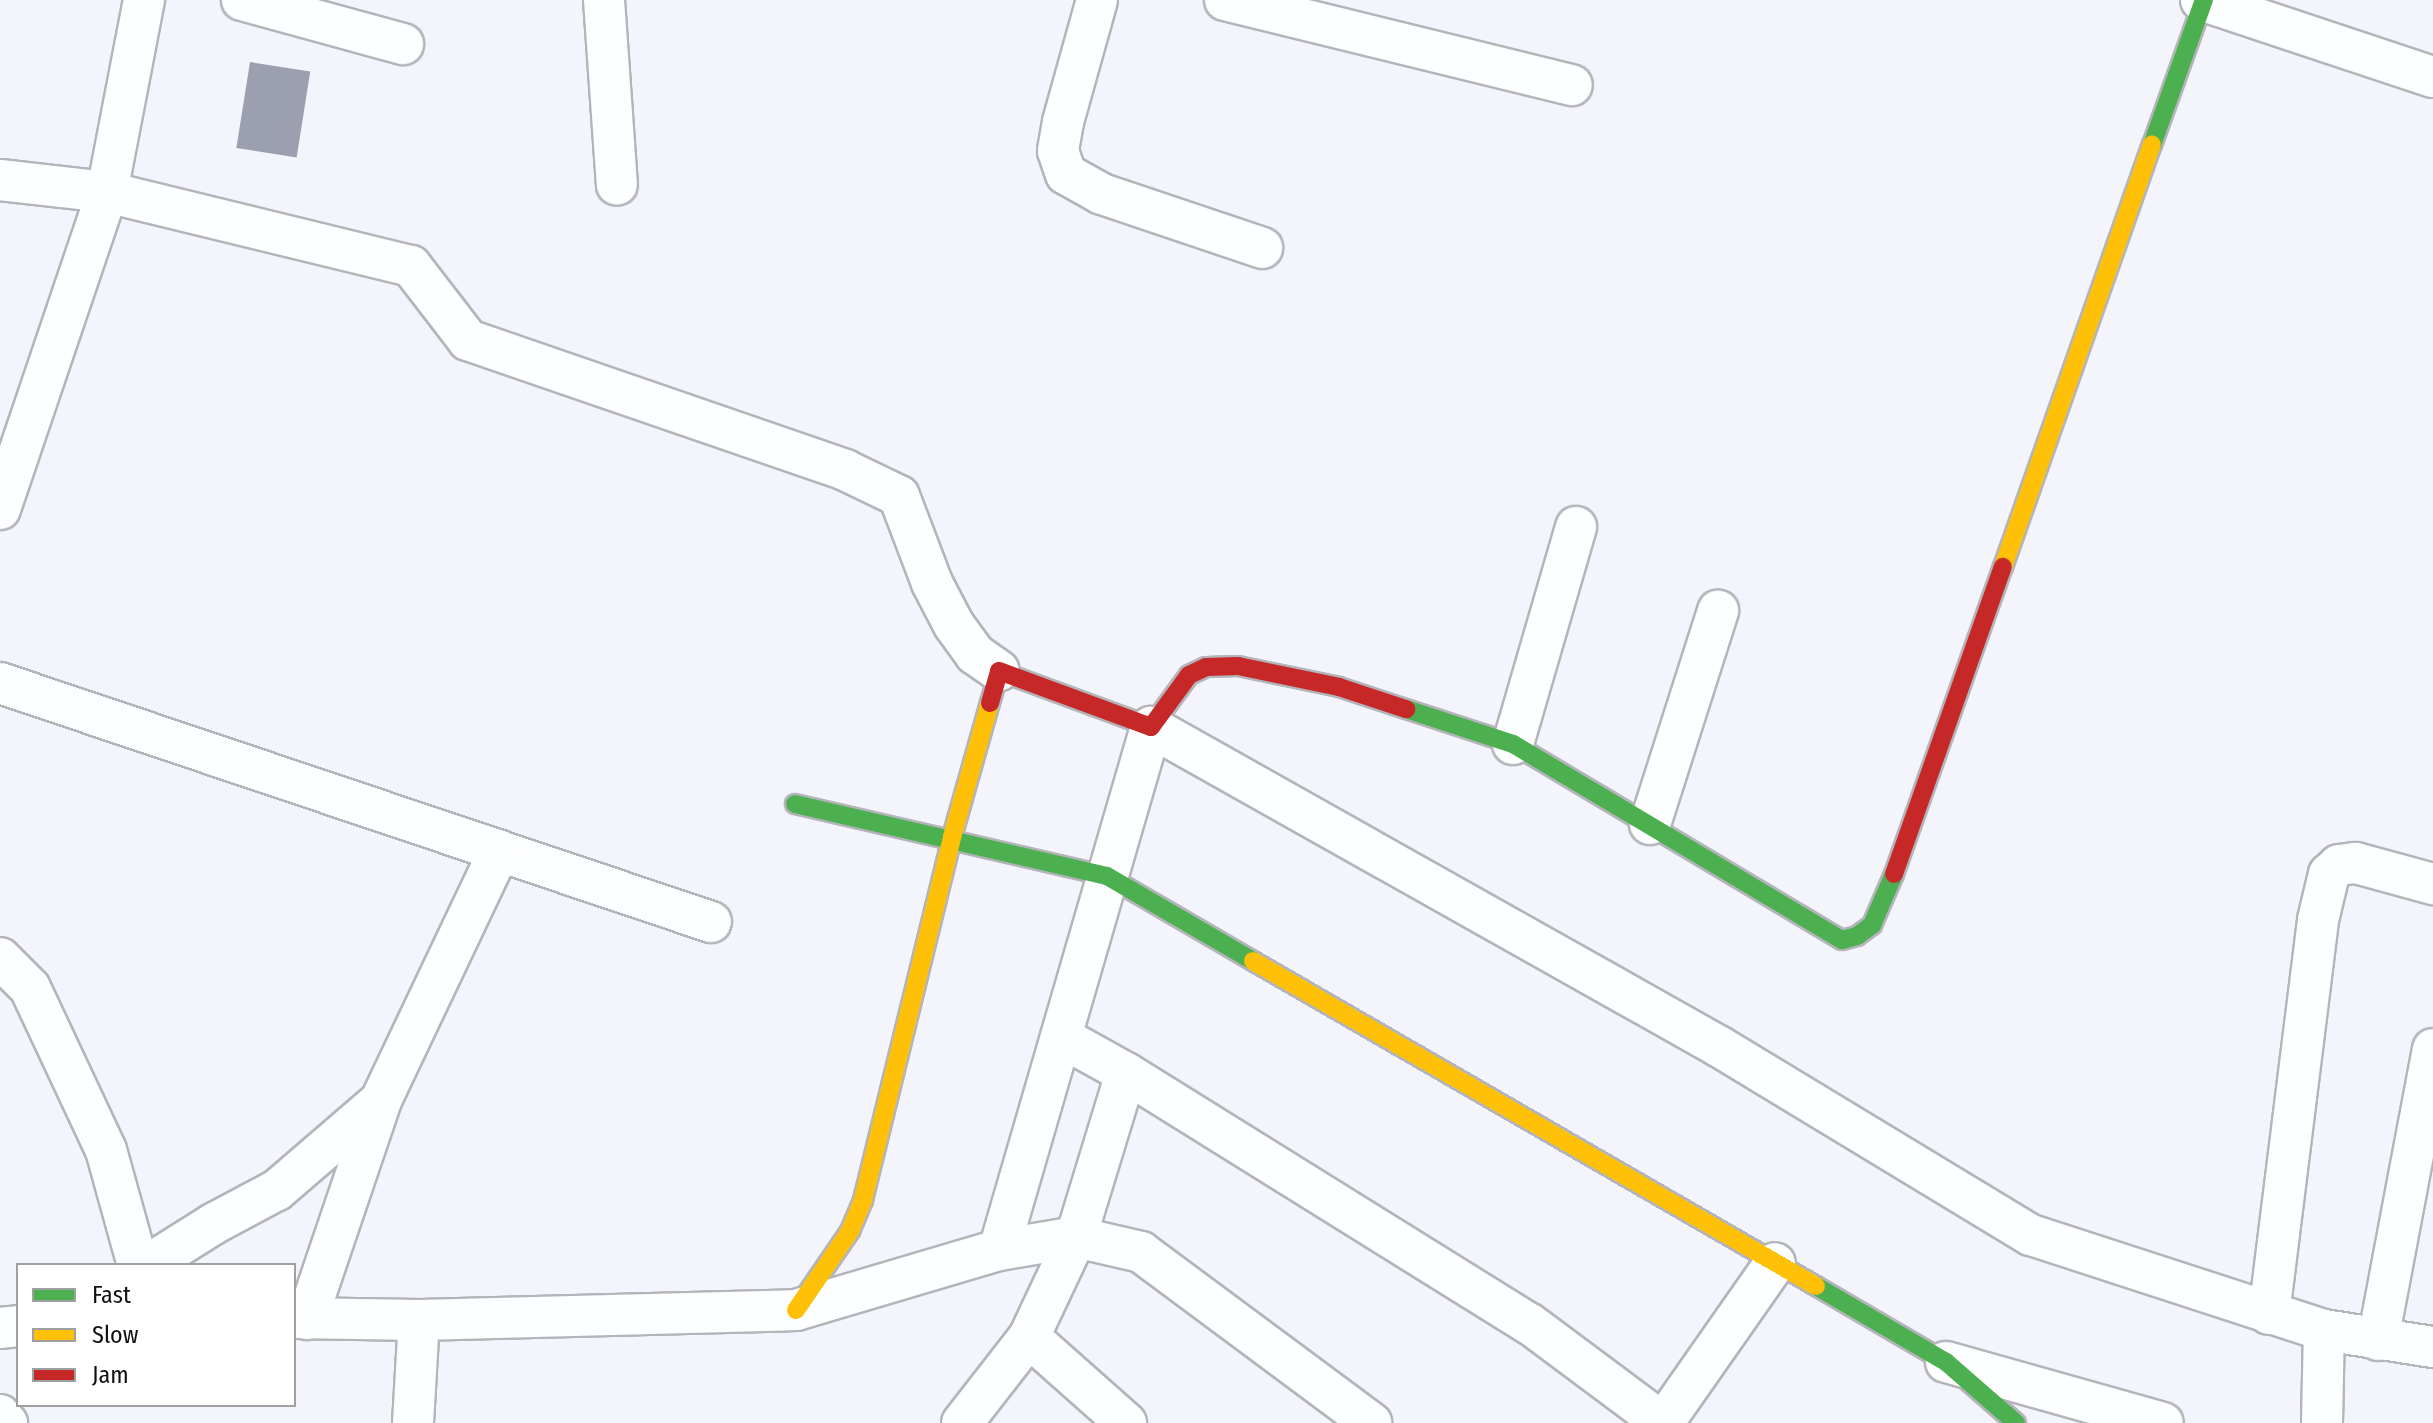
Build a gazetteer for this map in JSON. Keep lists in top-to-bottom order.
{
  "legend": ["Fast", "Slow", "Jam"]
}
